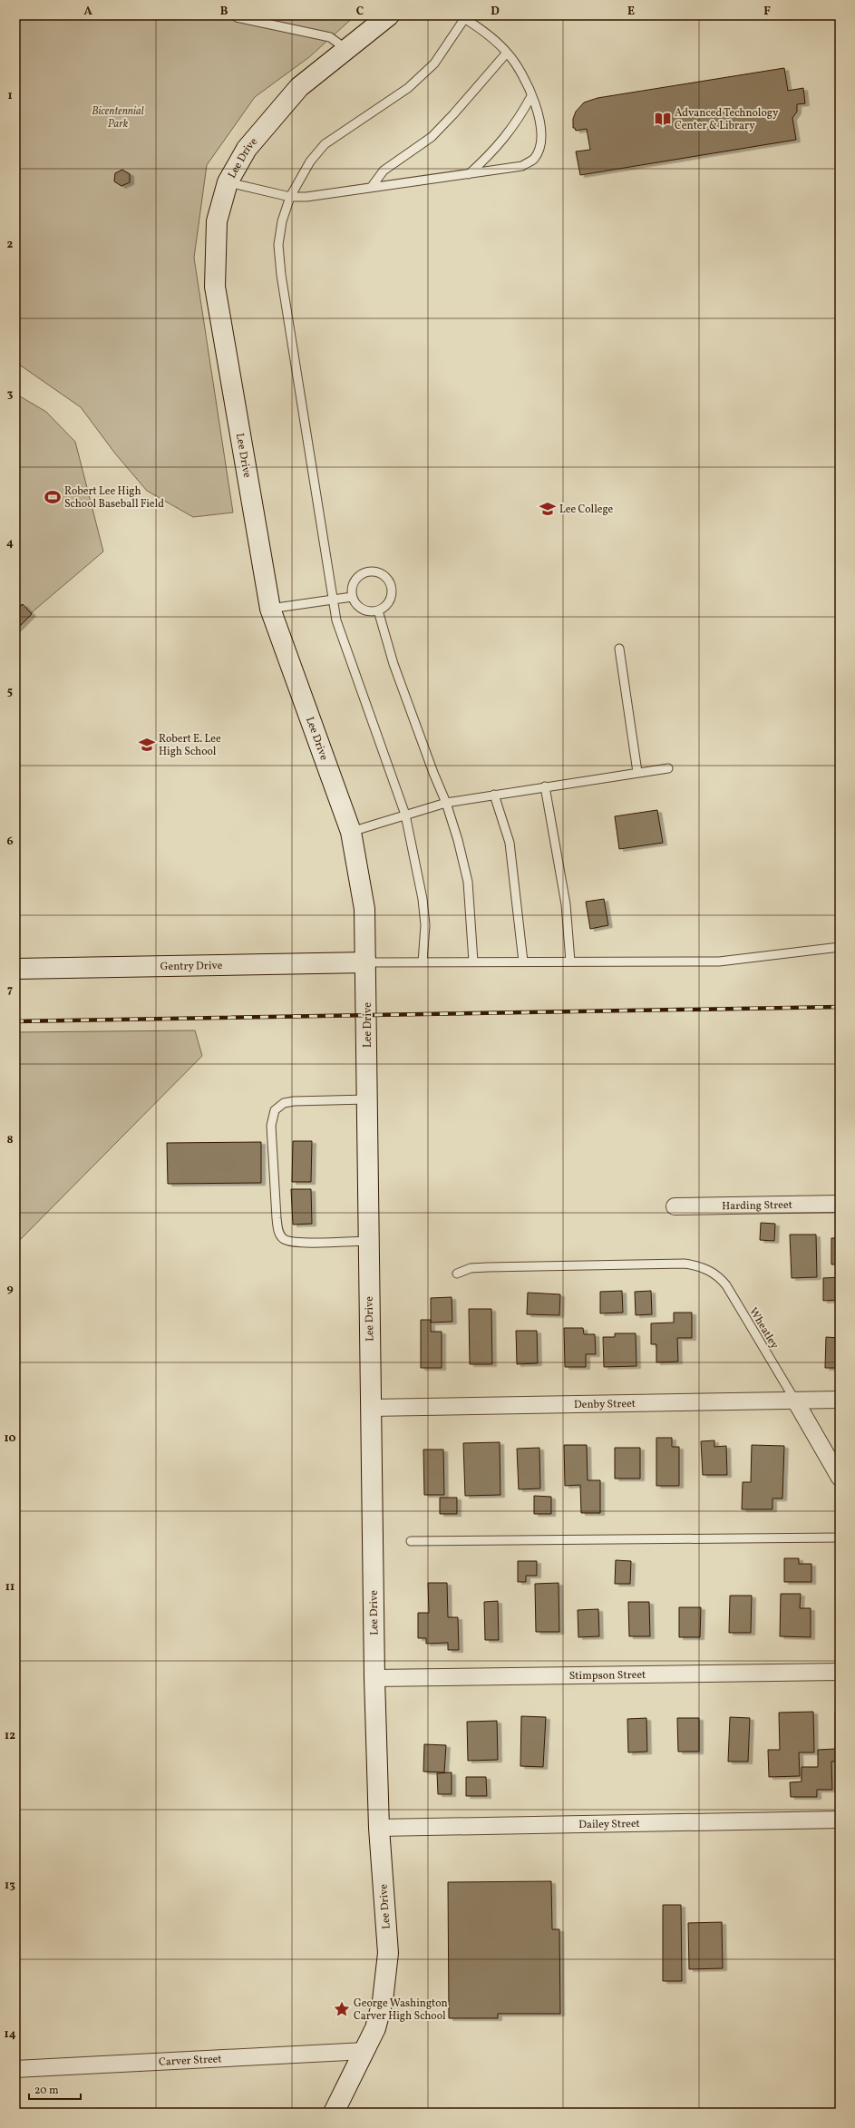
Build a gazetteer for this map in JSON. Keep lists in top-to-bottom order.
{
  "streets": {
    "main road": ["Lee Drive", "Gentry Drive"],
    "street": [
      "Harding Street",
      "Denby Street",
      "Stimpson Street",
      "Dailey Street",
      "Carver Street"
    ],
    "lane": ["Wheatley"]
  },
  "crossings": [
    ["Lee Drive", "Gentry Drive"],
    ["Lee Drive", "Denby Street"],
    ["Lee Drive", "Stimpson Street"],
    ["Lee Drive", "Dailey Street"],
    ["Lee Drive", "Carver Street"],
    ["Wheatley", "Denby Street"]
  ],
  "parks": ["Bicentennial Park"],
  "places": {
    "library": ["Advanced Technology Center & Library"],
    "sports": ["Robert Lee High School Baseball Field"],
    "school or university": ["Lee College", "Robert E. Lee High School"],
    "place": ["George Washington Carver High School"]
  },
  "scale_bar": "20 m",
  "grid": {
    "columns": [
      "A",
      "B",
      "C",
      "D",
      "E",
      "F"
    ],
    "rows": [
      "1",
      "2",
      "3",
      "4",
      "5",
      "6",
      "7",
      "8",
      "9",
      "10",
      "11",
      "12",
      "13",
      "14"
    ]
  }
}
